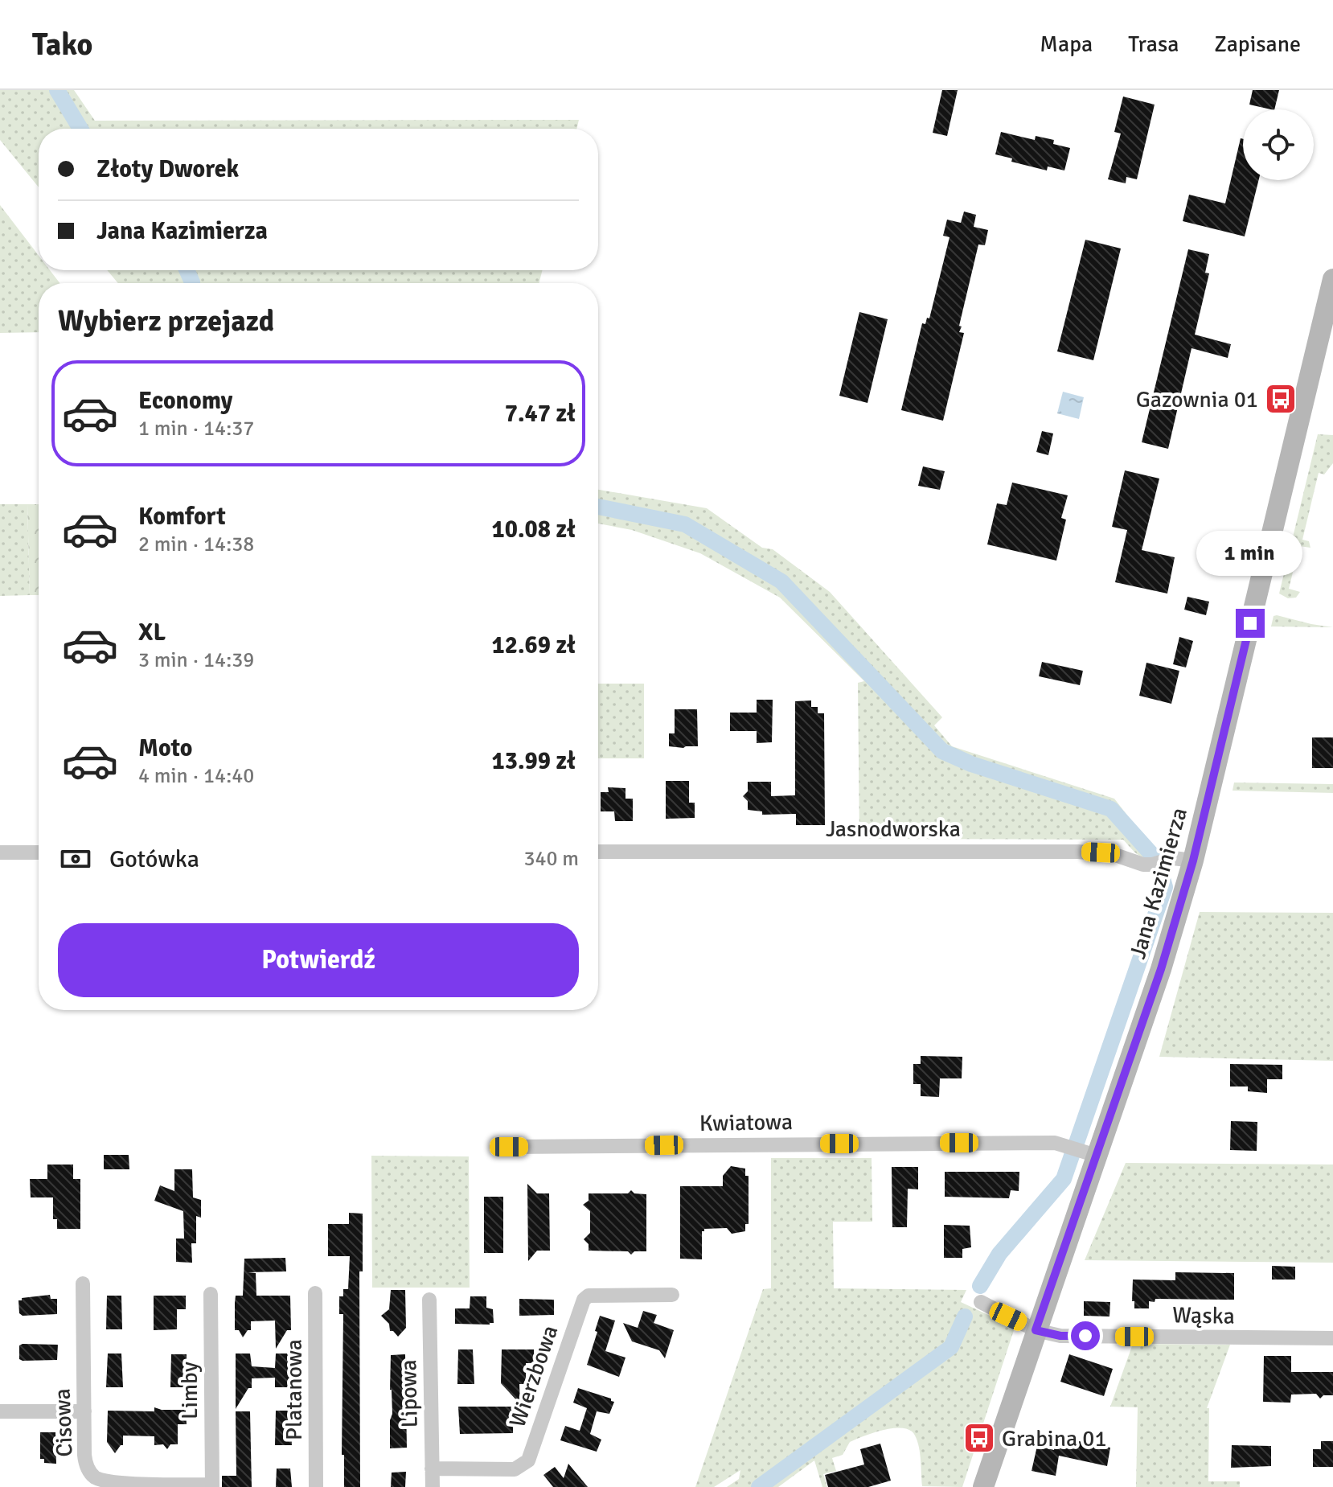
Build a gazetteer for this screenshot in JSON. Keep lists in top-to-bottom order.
{
  "streets": {
    "main road": ["Jana Kazimierza"],
    "street": [
      "Jasnodworska",
      "Kwiatowa",
      "Wąska",
      "Wierzbowa",
      "Platanowa",
      "Limby",
      "Lipowa",
      "Cisowa"
    ]
  },
  "crossings": [
    ["Jasnodworska", "Jana Kazimierza"],
    ["Jana Kazimierza", "Kwiatowa"],
    ["Jana Kazimierza", "Wąska"],
    ["Wierzbowa", "Lipowa"],
    ["Limby", "Cisowa"]
  ],
  "places": {
    "bus stop": ["Gazownia 01", "Grabina 01"]
  },
  "page": {
    "header": "Tako",
    "nav": ["Mapa", "Trasa", "Zapisane"],
    "banner": ["Złoty Dworek", "Jana Kazimierza"],
    "heading": "Wybierz przejazd",
    "list": [
      {
        "name": "Economy",
        "note": "1 min · 14:37",
        "value": "7.47 zł"
      },
      {
        "name": "Komfort",
        "note": "2 min · 14:38",
        "value": "10.08 zł"
      },
      {
        "name": "XL",
        "note": "3 min · 14:39",
        "value": "12.69 zł"
      },
      {
        "name": "Moto",
        "note": "4 min · 14:40",
        "value": "13.99 zł"
      }
    ],
    "bubble": "1 min",
    "pay": ["Gotówka", "340 m"],
    "buttons": "Potwierdź"
  }
}
